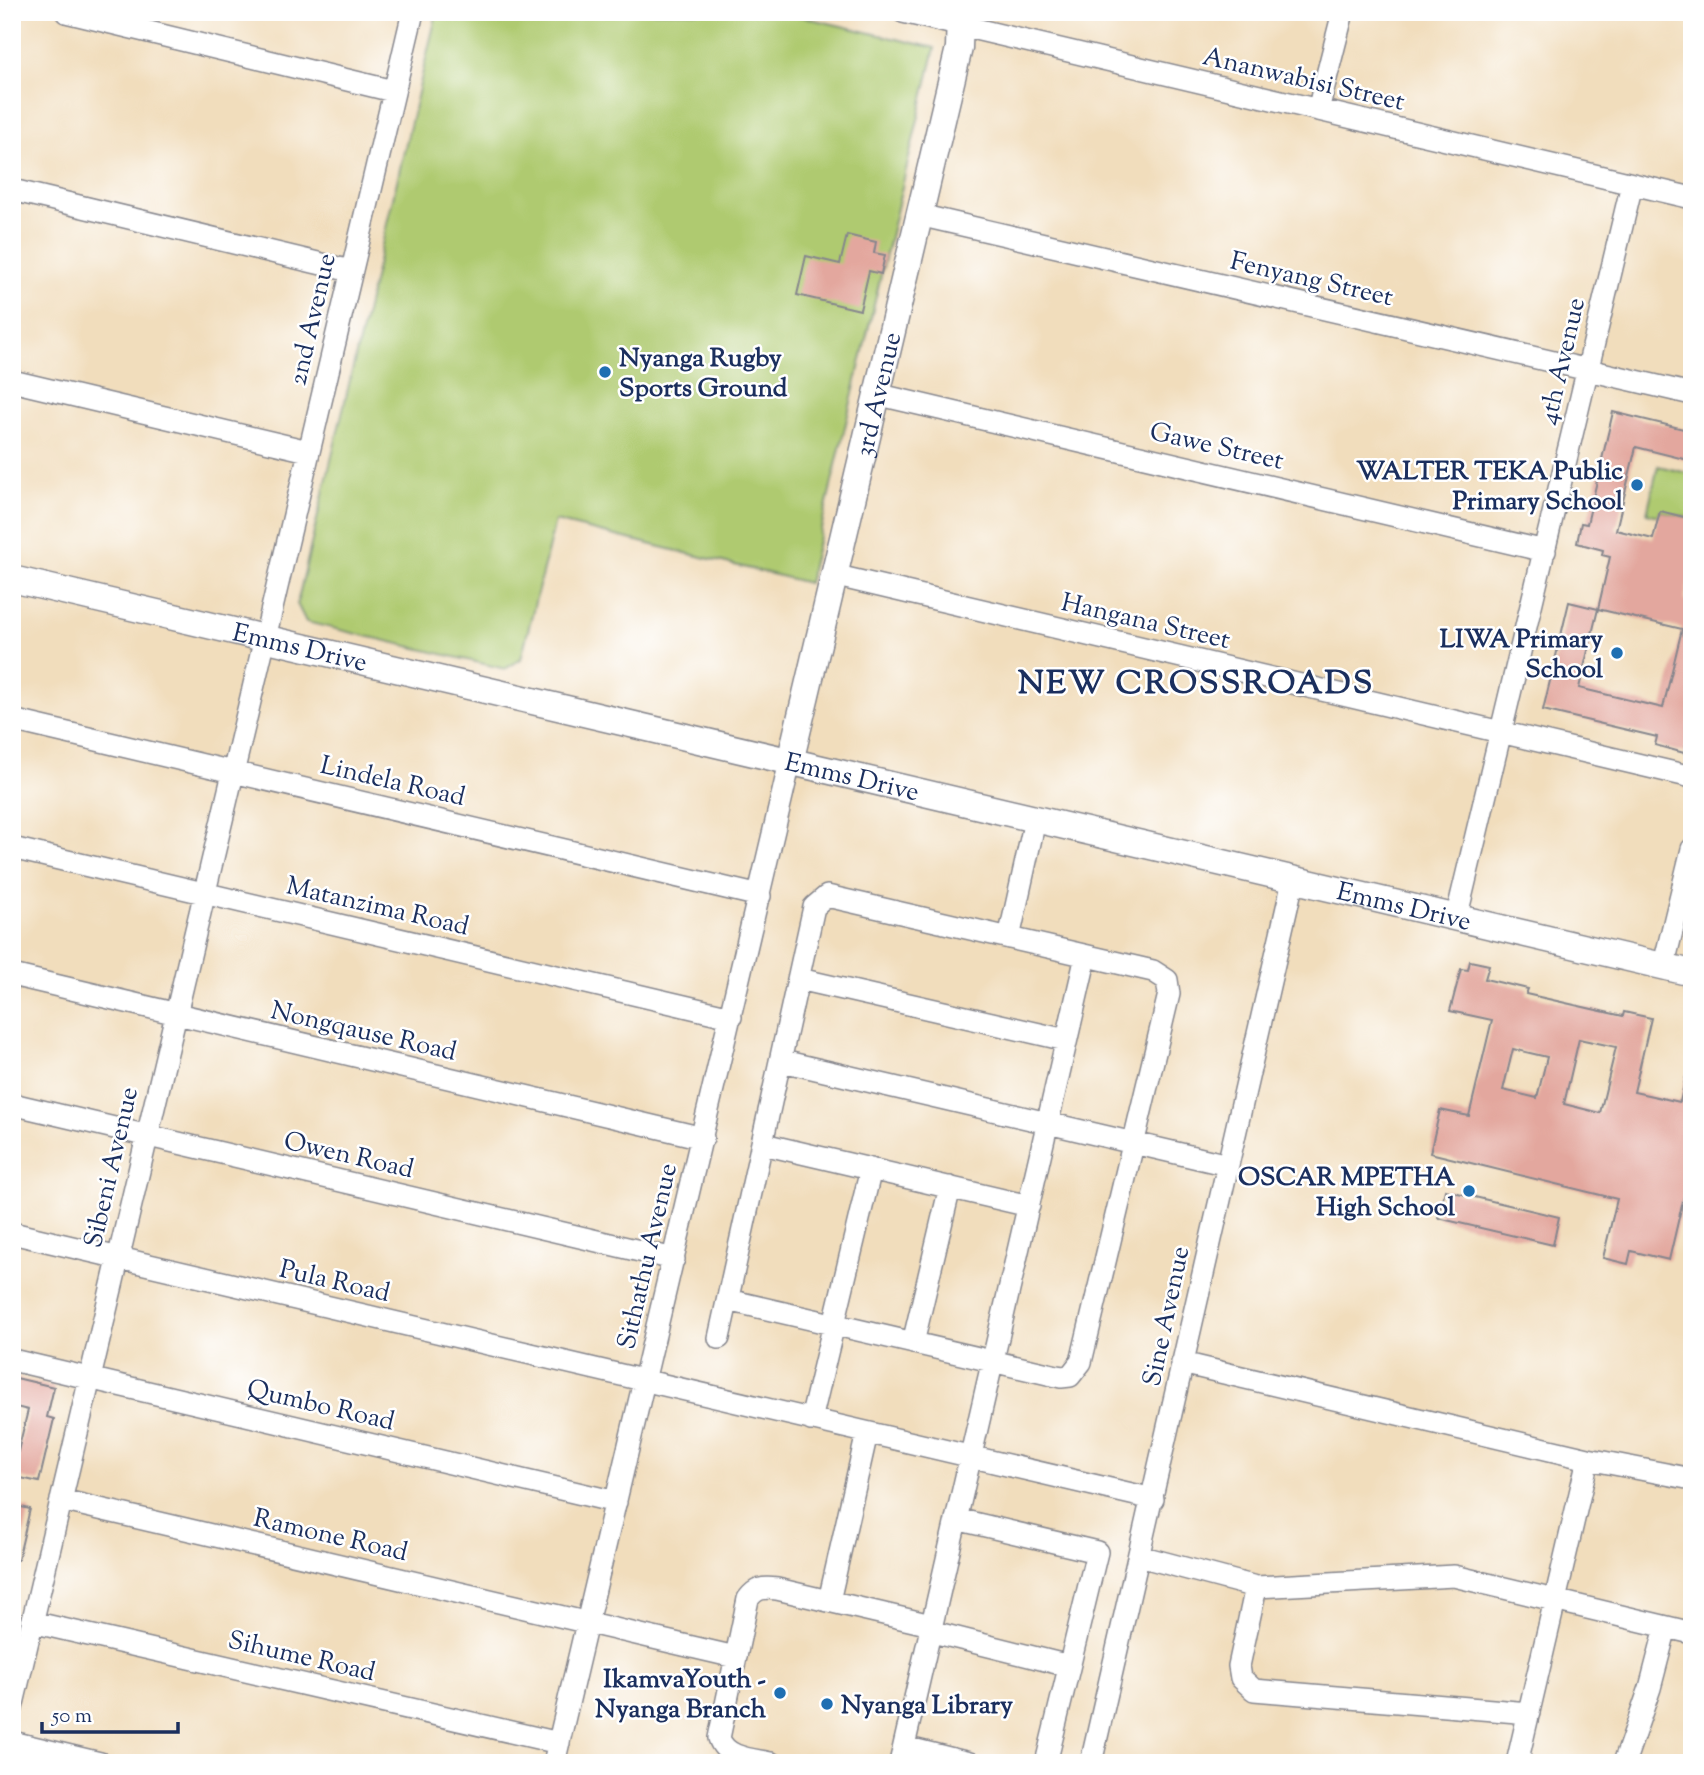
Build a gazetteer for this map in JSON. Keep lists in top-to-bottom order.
{
  "streets": {
    "street": [
      "Ananwabisi Street",
      "Fenyang Street",
      "2nd Avenue",
      "4th Avenue",
      "3rd Avenue",
      "Gawe Street",
      "Hangana Street",
      "Emms Drive",
      "Lindela Road",
      "Matanzima Road",
      "Nongqause Road",
      "Owen Road",
      "Sibeni Avenue",
      "Sithathu Avenue",
      "Pula Road",
      "Sine Avenue",
      "Qumbo Road",
      "Ramone Road",
      "Sihume Road"
    ]
  },
  "crossings": [
    ["Ananwabisi Street", "4th Avenue"],
    ["Ananwabisi Street", "3rd Avenue"],
    ["Fenyang Street", "4th Avenue"],
    ["Fenyang Street", "3rd Avenue"],
    ["2nd Avenue", "Emms Drive"],
    ["2nd Avenue", "Sibeni Avenue"],
    ["4th Avenue", "Gawe Street"],
    ["4th Avenue", "Hangana Street"],
    ["4th Avenue", "Emms Drive"],
    ["3rd Avenue", "Gawe Street"],
    ["3rd Avenue", "Hangana Street"],
    ["3rd Avenue", "Emms Drive"],
    ["3rd Avenue", "Sithathu Avenue"],
    ["Emms Drive", "Sibeni Avenue"],
    ["Emms Drive", "Sithathu Avenue"],
    ["Emms Drive", "Sine Avenue"],
    ["Lindela Road", "Sibeni Avenue"],
    ["Lindela Road", "Sithathu Avenue"],
    ["Matanzima Road", "Sibeni Avenue"],
    ["Matanzima Road", "Sithathu Avenue"],
    ["Nongqause Road", "Sibeni Avenue"],
    ["Nongqause Road", "Sithathu Avenue"],
    ["Owen Road", "Sibeni Avenue"],
    ["Owen Road", "Sithathu Avenue"],
    ["Sibeni Avenue", "Pula Road"],
    ["Sibeni Avenue", "Qumbo Road"],
    ["Sibeni Avenue", "Ramone Road"],
    ["Sibeni Avenue", "Sihume Road"],
    ["Sithathu Avenue", "Pula Road"],
    ["Sithathu Avenue", "Qumbo Road"],
    ["Sithathu Avenue", "Ramone Road"],
    ["Sithathu Avenue", "Sihume Road"],
    ["Pula Road", "Sine Avenue"]
  ],
  "districts": ["NEW CROSSROADS"],
  "places": [
    "Nyanga Rugby Sports Ground",
    "WALTER TEKA Public Primary School",
    "LIWA Primary School",
    "OSCAR MPETHA High School",
    "IkamvaYouth - Nyanga Branch",
    "Nyanga Library"
  ],
  "scale_bar": "50 m"
}
